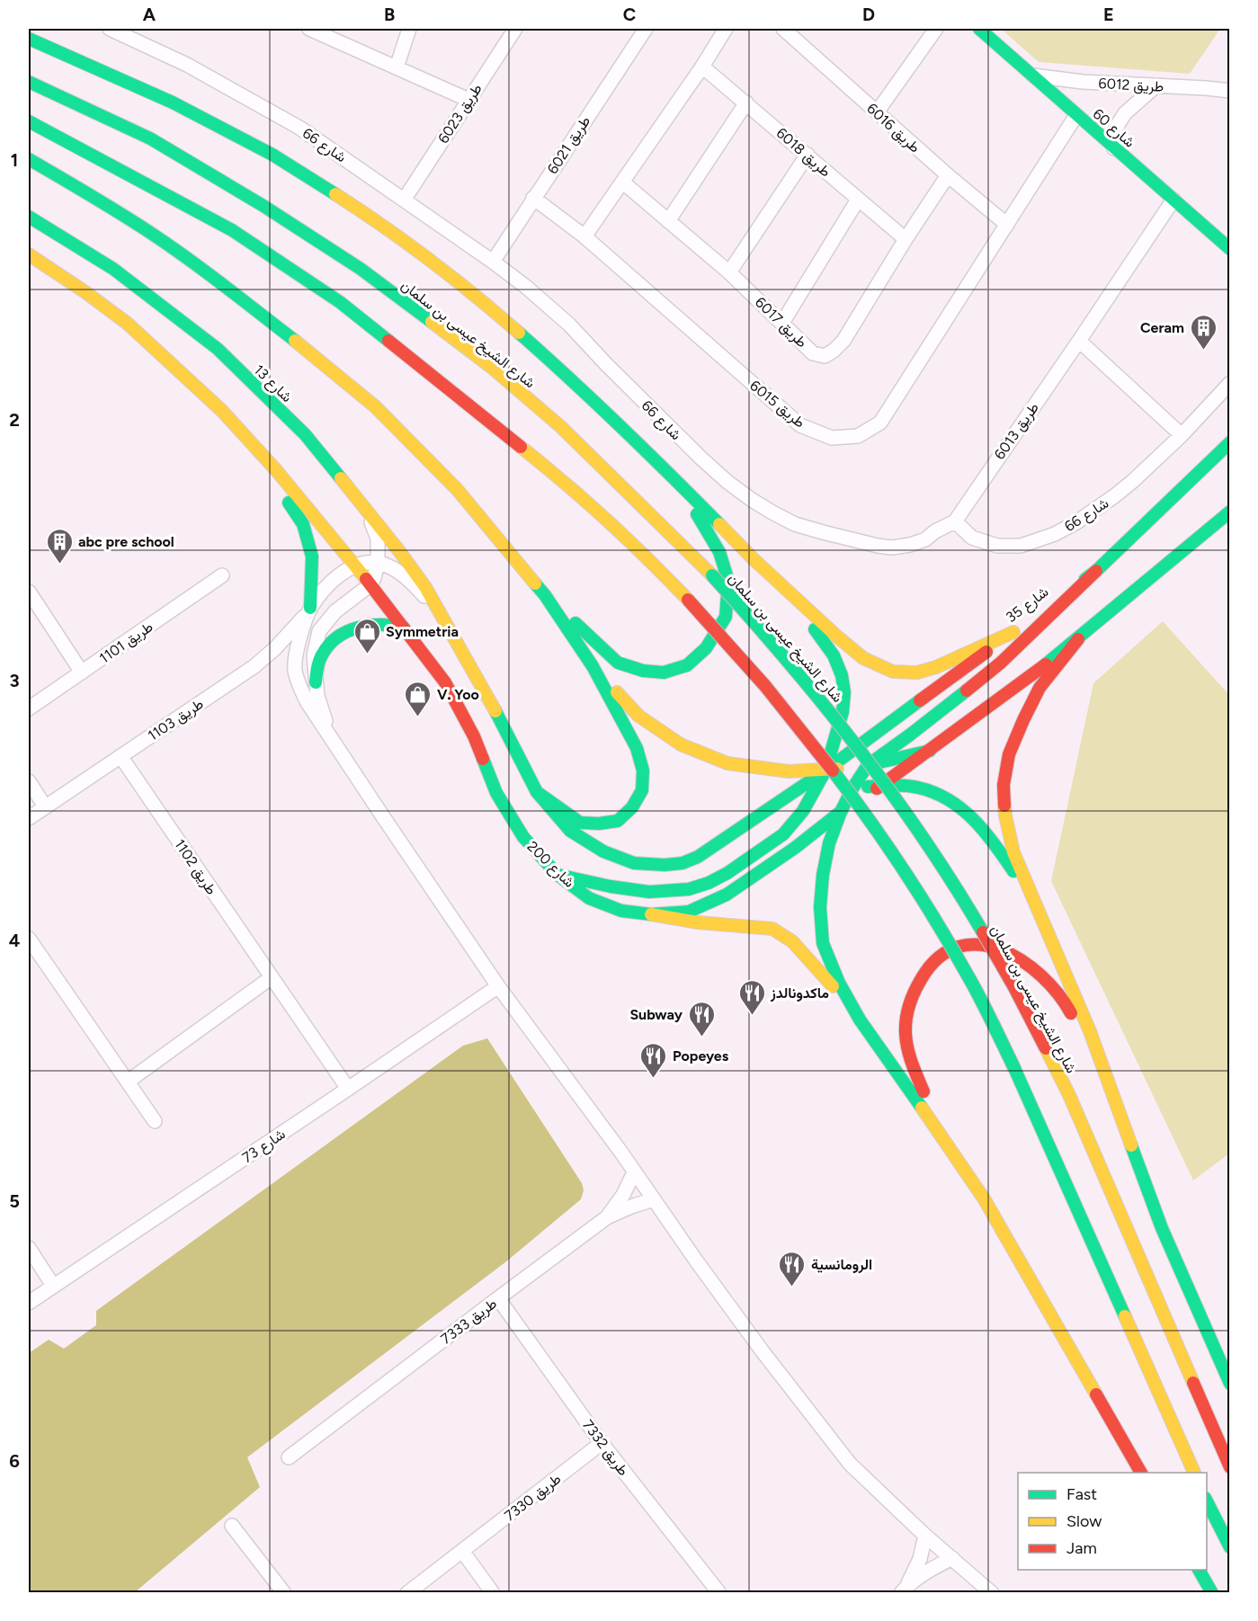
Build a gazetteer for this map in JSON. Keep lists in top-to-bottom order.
{
  "streets": {
    "main road": [
      "شارع 60",
      "شارع الشيخ عيسى بن سلمان",
      "شارع 13",
      "شارع 35",
      "شارع 200"
    ],
    "street": [
      "طريق 6012",
      "طريق 6023",
      "طريق 6016",
      "شارع 66",
      "طريق 6021",
      "طريق 6018",
      "طريق 6017",
      "طريق 6015",
      "طريق 6013",
      "طريق 1101",
      "طريق 1103",
      "طريق 1102",
      "شارع 73",
      "طريق 7333",
      "طريق 7332",
      "طريق 7330"
    ]
  },
  "crossings": [
    ["طريق 6012", "شارع 60"],
    ["طريق 6023", "شارع 66"],
    ["طريق 6016", "طريق 6017"],
    ["طريق 6016", "طريق 6015"],
    ["شارع 60", "طريق 6015"],
    ["شارع 60", "طريق 6013"],
    ["شارع 66", "طريق 6021"],
    ["شارع 66", "طريق 6013"],
    ["طريق 6021", "طريق 6015"],
    ["طريق 6018", "طريق 6017"],
    ["طريق 1103", "طريق 1102"],
    ["طريق 1102", "شارع 73"],
    ["طريق 7333", "طريق 7332"],
    ["طريق 7332", "طريق 7330"]
  ],
  "places": {
    "building": ["Ceram", "abc pre school"],
    "shop": ["Symmetria", "V. Yoo"],
    "restaurant": [
      "ماكدونالدز",
      "Subway",
      "Popeyes",
      "الرومانسية"
    ]
  },
  "legend": ["Fast", "Slow", "Jam"],
  "grid": {
    "columns": [
      "A",
      "B",
      "C",
      "D",
      "E"
    ],
    "rows": [
      "1",
      "2",
      "3",
      "4",
      "5",
      "6"
    ]
  }
}
